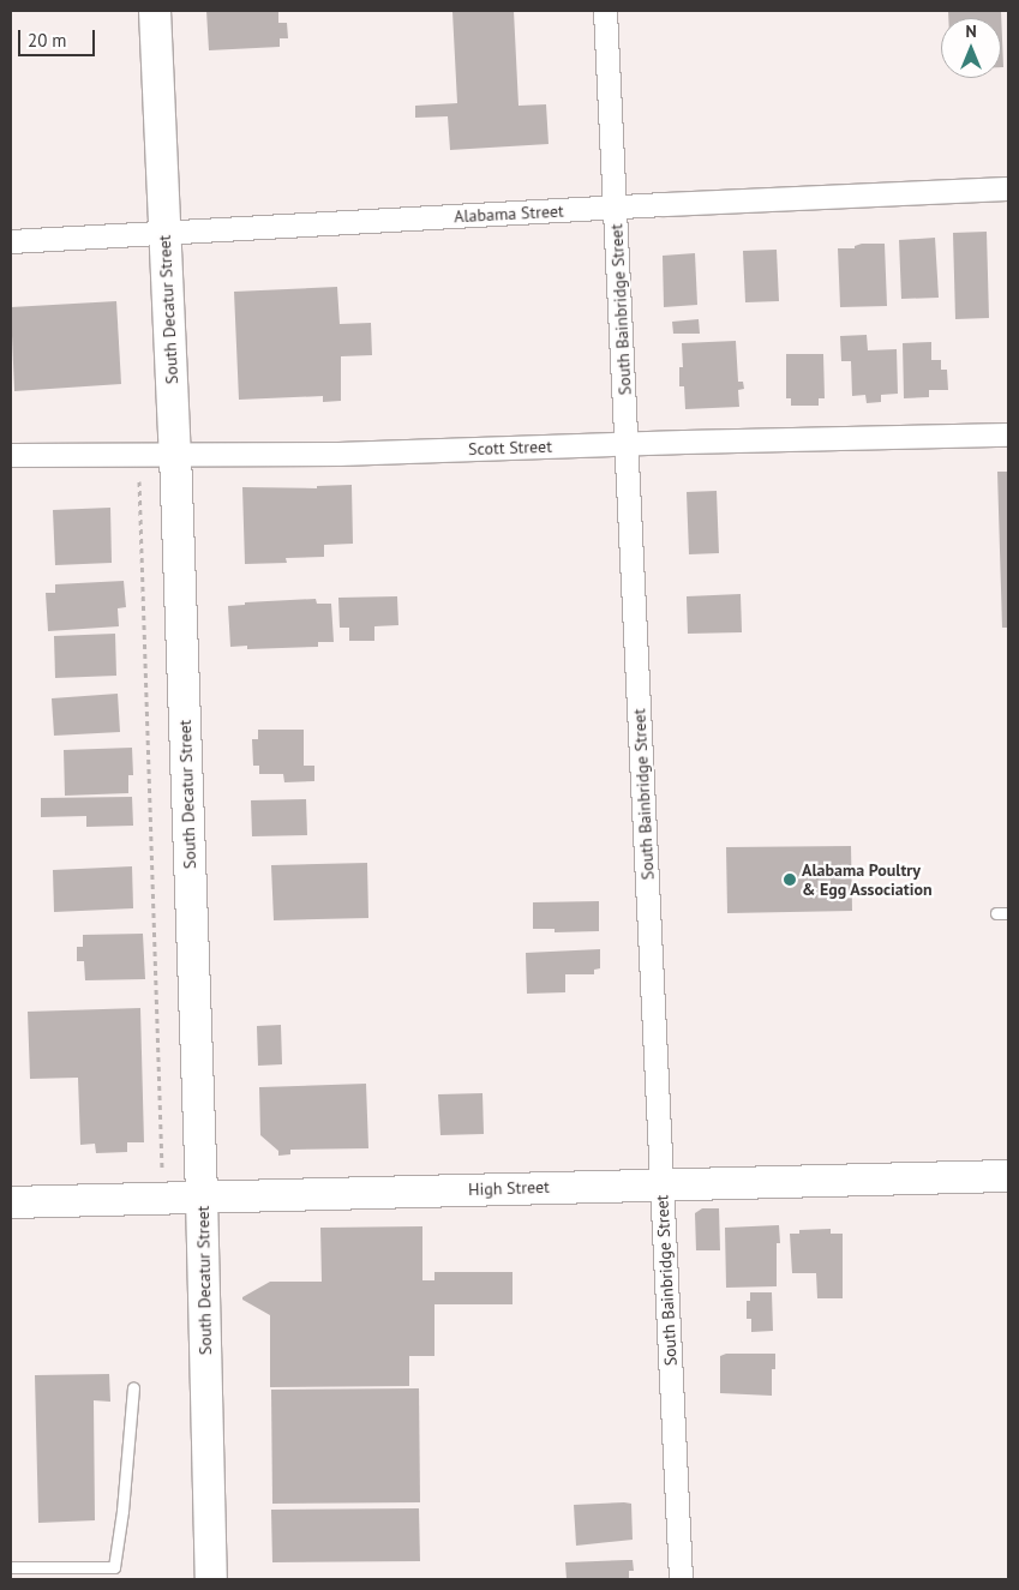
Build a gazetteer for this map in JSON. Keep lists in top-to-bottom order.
{
  "streets": {
    "main road": ["South Decatur Street", "High Street"],
    "street": ["Alabama Street", "South Bainbridge Street", "Scott Street"]
  },
  "crossings": [
    ["Alabama Street", "South Decatur Street"],
    ["Alabama Street", "South Bainbridge Street"],
    ["South Decatur Street", "Scott Street"],
    ["South Decatur Street", "High Street"],
    ["South Bainbridge Street", "Scott Street"],
    ["South Bainbridge Street", "High Street"]
  ],
  "places": ["Alabama Poultry & Egg Association"],
  "scale_bar": "20 m",
  "north": "top"
}
